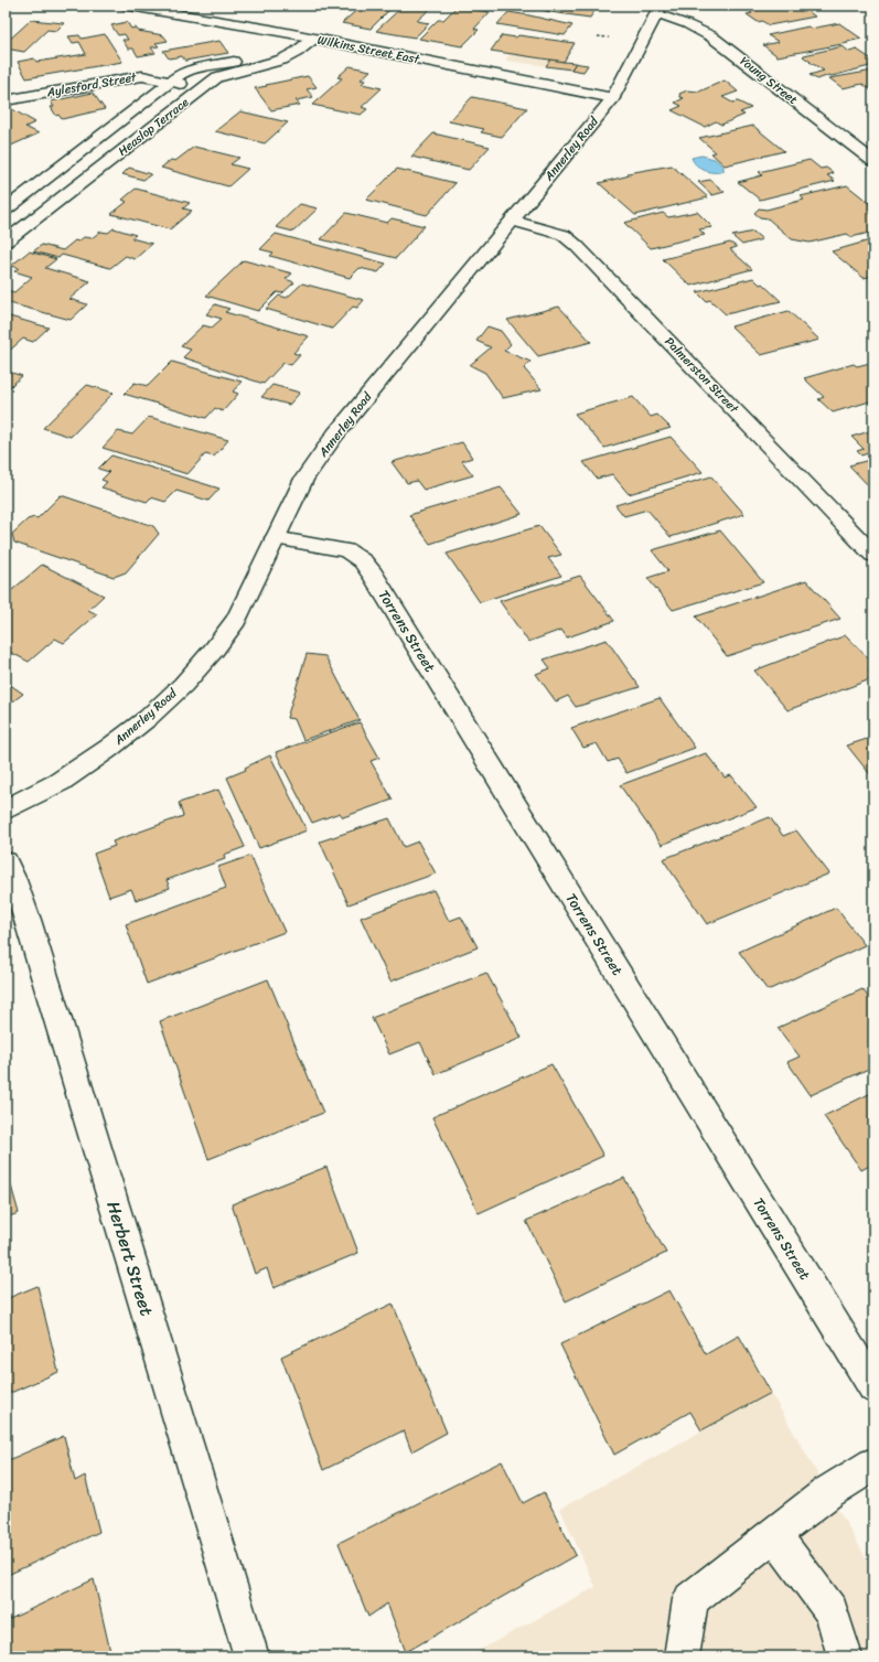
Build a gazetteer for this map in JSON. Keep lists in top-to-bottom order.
{
  "streets": {
    "street": [
      "Wilkins Street East",
      "Young Street",
      "Aylesford Street",
      "Heaslop Terrace",
      "Annerley Road",
      "Palmerston Street",
      "Torrens Street",
      "Herbert Street"
    ]
  },
  "crossings": [
    ["Wilkins Street East", "Heaslop Terrace"],
    ["Wilkins Street East", "Annerley Road"],
    ["Young Street", "Annerley Road"],
    ["Aylesford Street", "Heaslop Terrace"],
    ["Annerley Road", "Palmerston Street"],
    ["Annerley Road", "Torrens Street"]
  ]
}
